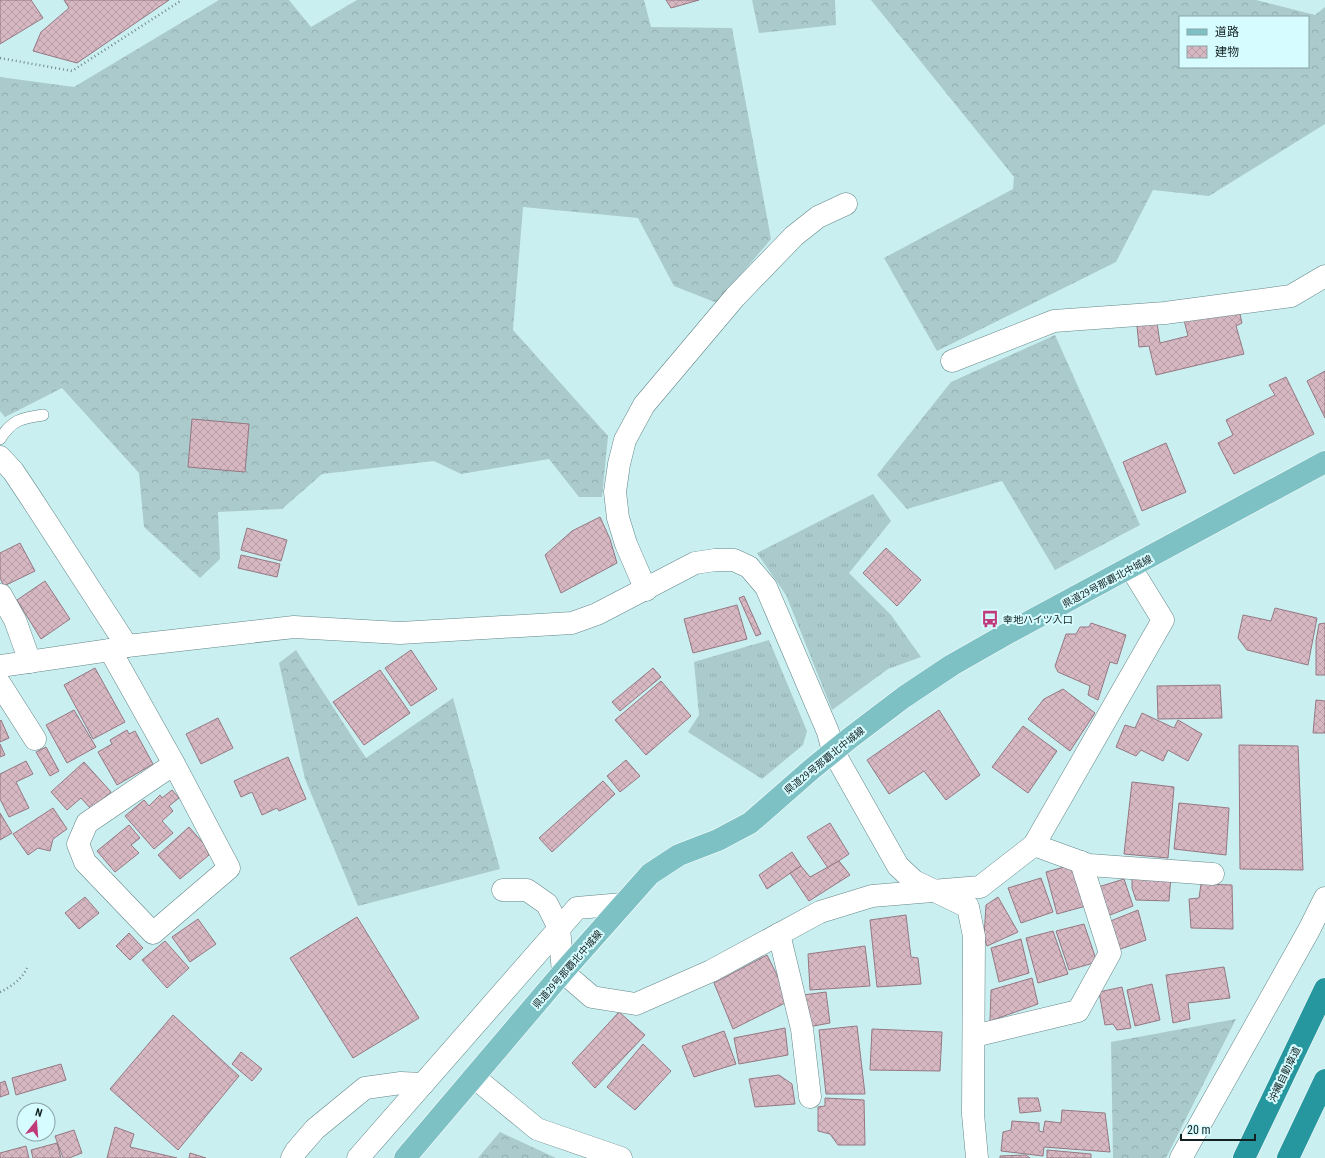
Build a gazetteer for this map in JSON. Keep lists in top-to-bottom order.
{
  "streets": {
    "highway": ["沖縄自動車道"],
    "main road": ["県道29号那覇北中城線"]
  },
  "places": {
    "bus stop": ["幸地ハイツ入口"]
  },
  "legend": ["道路", "建物"],
  "scale_bar": "20 m",
  "north": "top"
}
